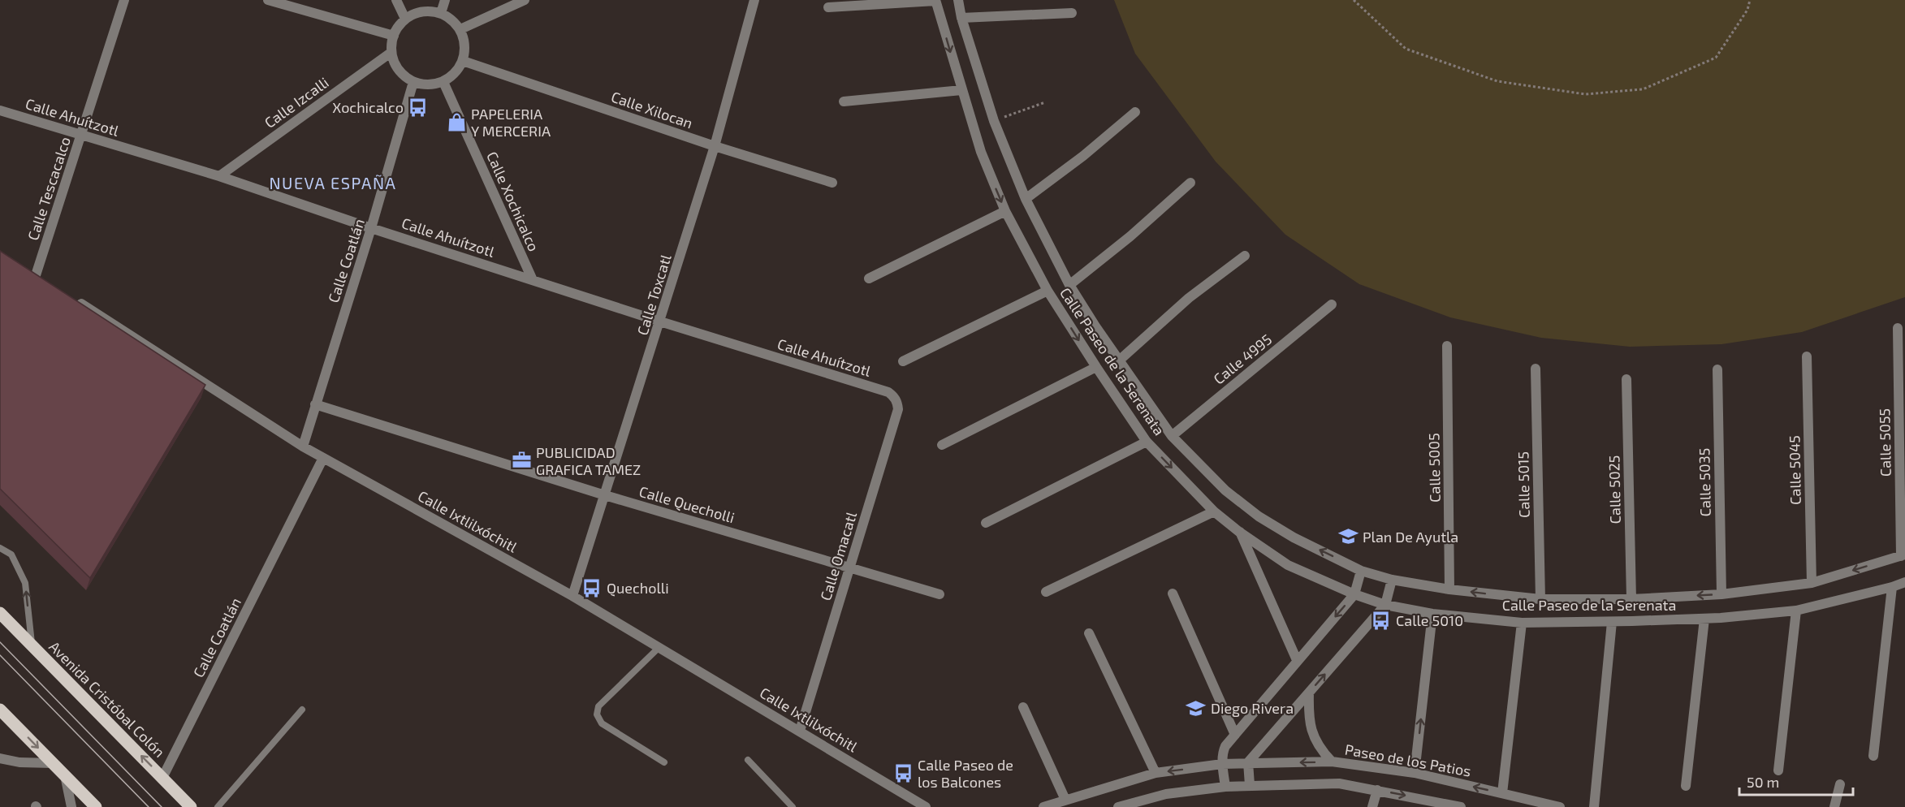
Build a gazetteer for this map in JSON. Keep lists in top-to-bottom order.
{
  "streets": {
    "main road": ["Avenida Cristóbal Colón"],
    "street": [
      "Calle Izcalli",
      "Calle Xilocan",
      "Calle Ahuítzotl",
      "Calle Tescacalco",
      "Calle Xochicalco",
      "Calle Coatlán",
      "Calle Toxcatl",
      "Calle 4995",
      "Calle Paseo de la Serenata",
      "Calle 5055",
      "Calle 5005",
      "Calle 5045",
      "Calle 5035",
      "Calle 5015",
      "Calle 5025",
      "Calle Quecholli",
      "Calle Ixtlilxóchitl",
      "Calle Omacatl",
      "Paseo de los Patios"
    ]
  },
  "crossings": [
    ["Calle Izcalli", "Calle Xilocan"],
    ["Calle Izcalli", "Calle Ahuítzotl"],
    ["Calle Izcalli", "Calle Xochicalco"],
    ["Calle Izcalli", "Calle Coatlán"],
    ["Calle Xilocan", "Calle Xochicalco"],
    ["Calle Xilocan", "Calle Coatlán"],
    ["Calle Xilocan", "Calle Toxcatl"],
    ["Calle Ahuítzotl", "Calle Tescacalco"],
    ["Calle Ahuítzotl", "Calle Xochicalco"],
    ["Calle Ahuítzotl", "Calle Coatlán"],
    ["Calle Ahuítzotl", "Calle Toxcatl"],
    ["Calle Ahuítzotl", "Calle Omacatl"],
    ["Calle Xochicalco", "Calle Coatlán"],
    ["Calle Coatlán", "Calle Quecholli"],
    ["Calle Coatlán", "Calle Ixtlilxóchitl"],
    ["Calle Coatlán", "Avenida Cristóbal Colón"],
    ["Calle Toxcatl", "Calle Quecholli"],
    ["Calle Toxcatl", "Calle Ixtlilxóchitl"],
    ["Calle 4995", "Calle Paseo de la Serenata"],
    ["Calle Paseo de la Serenata", "Calle 5055"],
    ["Calle Paseo de la Serenata", "Calle 5005"],
    ["Calle Paseo de la Serenata", "Calle 5045"],
    ["Calle Paseo de la Serenata", "Calle 5035"],
    ["Calle Paseo de la Serenata", "Calle 5015"],
    ["Calle Paseo de la Serenata", "Calle 5025"],
    ["Calle Quecholli", "Calle Omacatl"],
    ["Calle Ixtlilxóchitl", "Calle Omacatl"]
  ],
  "districts": ["NUEVA ESPAÑA"],
  "places": {
    "bus stop": [
      "Xochicalco",
      "Quecholli",
      "Calle 5010",
      "Calle Paseo de los Balcones"
    ],
    "shop": ["PAPELERIA Y MERCERIA"],
    "office": ["PUBLICIDAD GRAFICA TAMEZ"],
    "school or university": ["Plan De Ayutla", "Diego Rivera"]
  },
  "scale_bar": "50 m"
}
